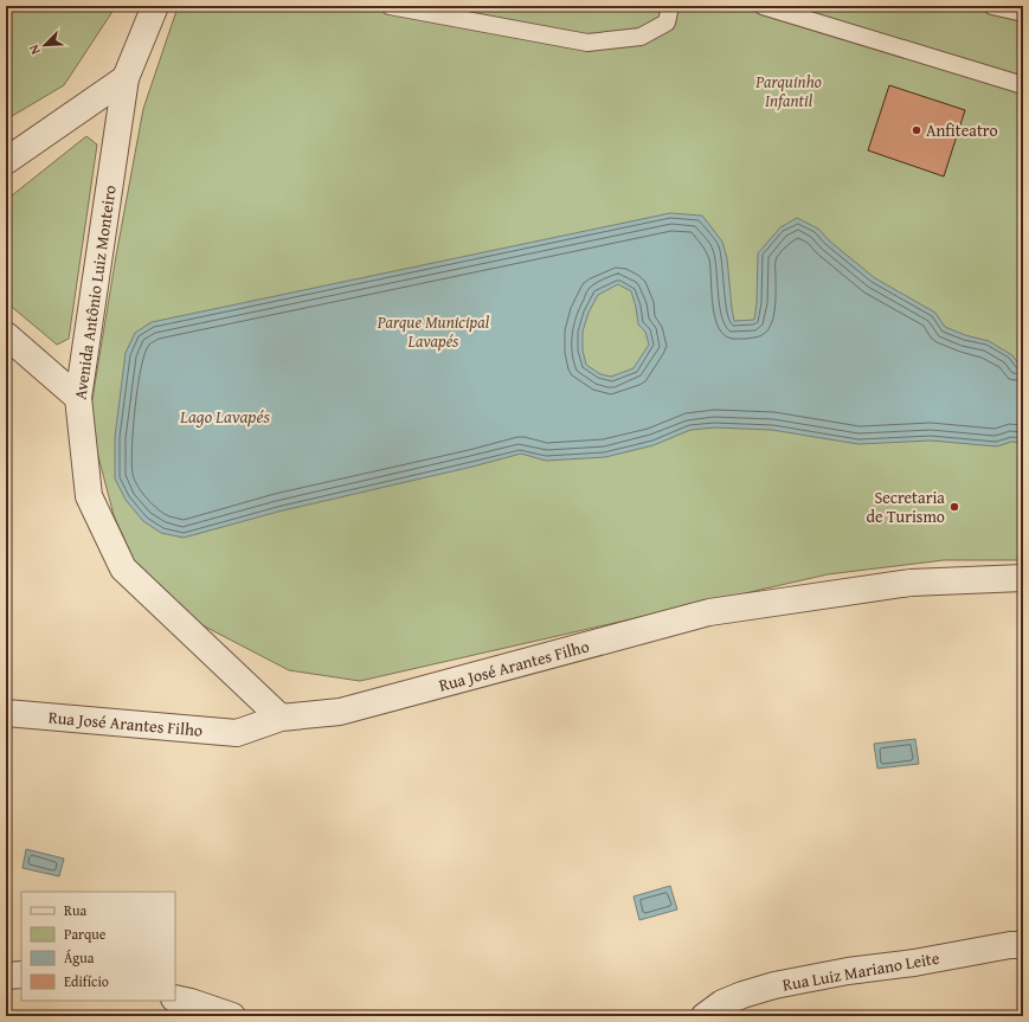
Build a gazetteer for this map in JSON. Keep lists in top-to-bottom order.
{
  "streets": {
    "street": ["Avenida Antônio Luiz Monteiro", "Rua José Arantes Filho", "Rua Luiz Mariano Leite"]
  },
  "crossings": [
    ["Avenida Antônio Luiz Monteiro", "Rua José Arantes Filho"]
  ],
  "water": ["Lago Lavapés"],
  "parks": ["Parquinho Infantil", "Parque Municipal Lavapés"],
  "places": ["Anfiteatro", "Secretaria de Turismo"],
  "legend": [
    "Rua",
    "Parque",
    "Água",
    "Edifício"
  ],
  "north": "bottom left"
}
